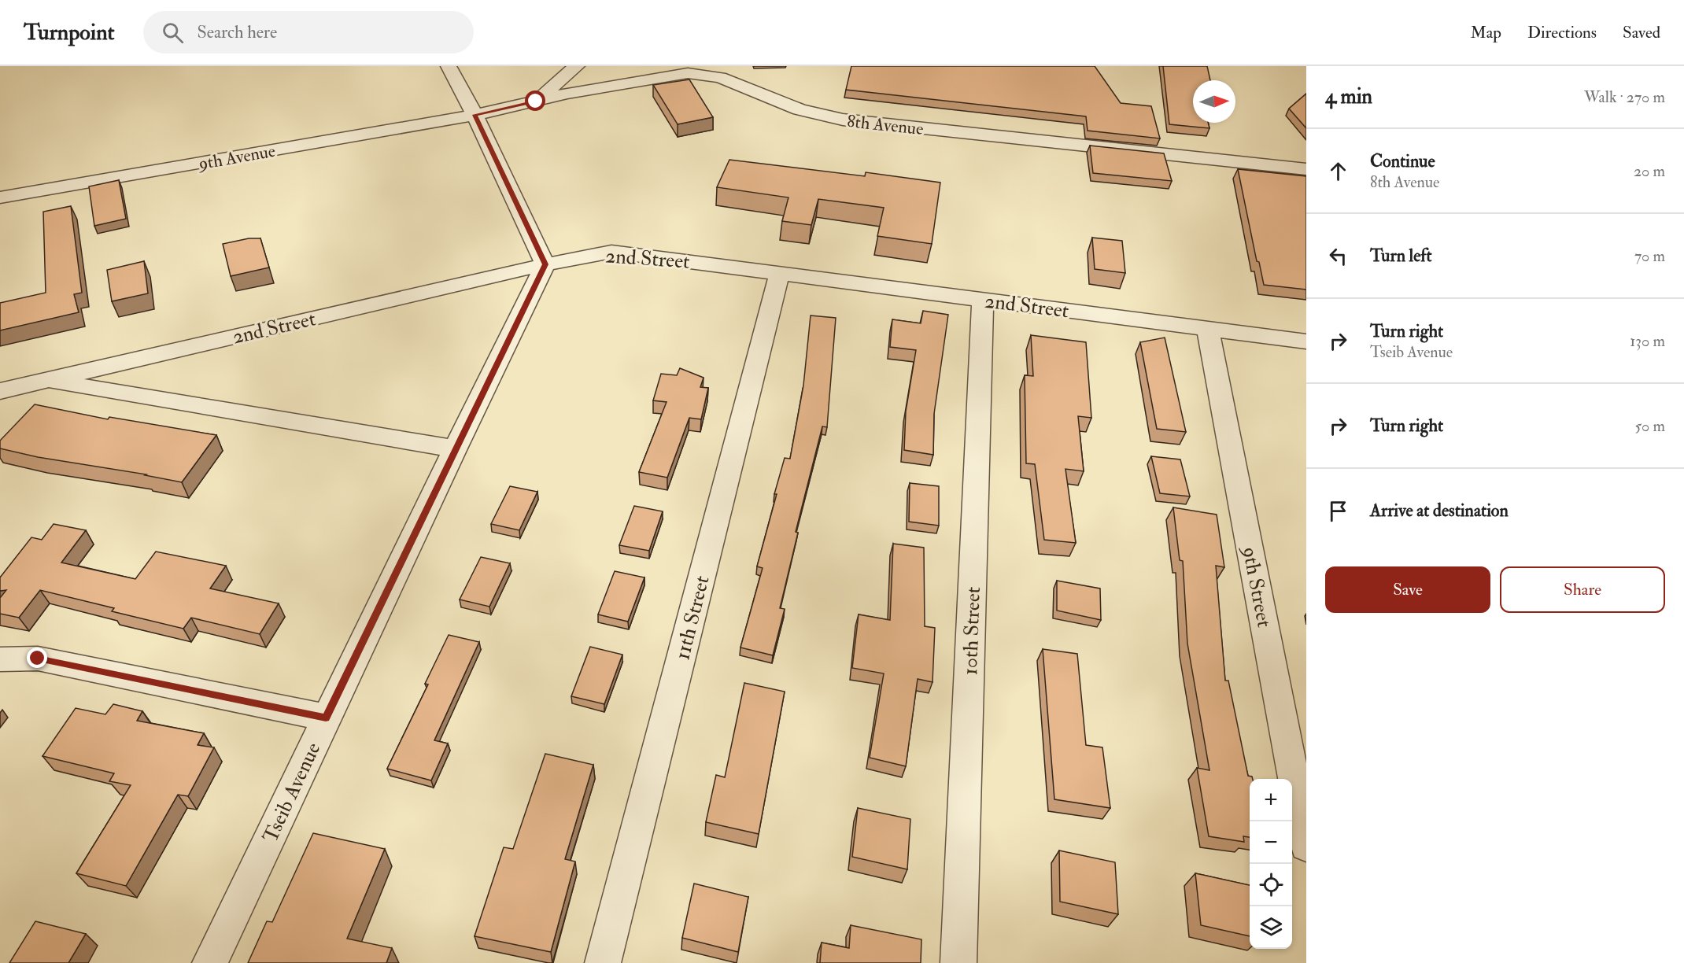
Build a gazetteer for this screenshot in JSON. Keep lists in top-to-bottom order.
{
  "streets": {
    "street": [
      "8th Avenue",
      "9th Avenue",
      "2nd Street",
      "9th Street",
      "11th Street",
      "10th Street",
      "Tseib Avenue"
    ]
  },
  "crossings": [
    ["8th Avenue", "9th Avenue"],
    ["2nd Street", "9th Street"],
    ["2nd Street", "11th Street"],
    ["2nd Street", "10th Street"],
    ["2nd Street", "Tseib Avenue"]
  ],
  "north": "right",
  "page": {
    "header": "Turnpoint",
    "search": "Search here",
    "nav": ["Map", "Directions", "Saved"],
    "heading": ["4 min", "Walk · 270 m"],
    "list": [
      ["Continue", "8th Avenue", "20 m"],
      ["Turn left", "70 m"],
      ["Turn right", "Tseib Avenue", "130 m"],
      ["Turn right", "50 m"],
      "Arrive at destination"
    ],
    "buttons": ["Save", "Share"],
    "map_buttons": ["+", "−"]
  }
}
